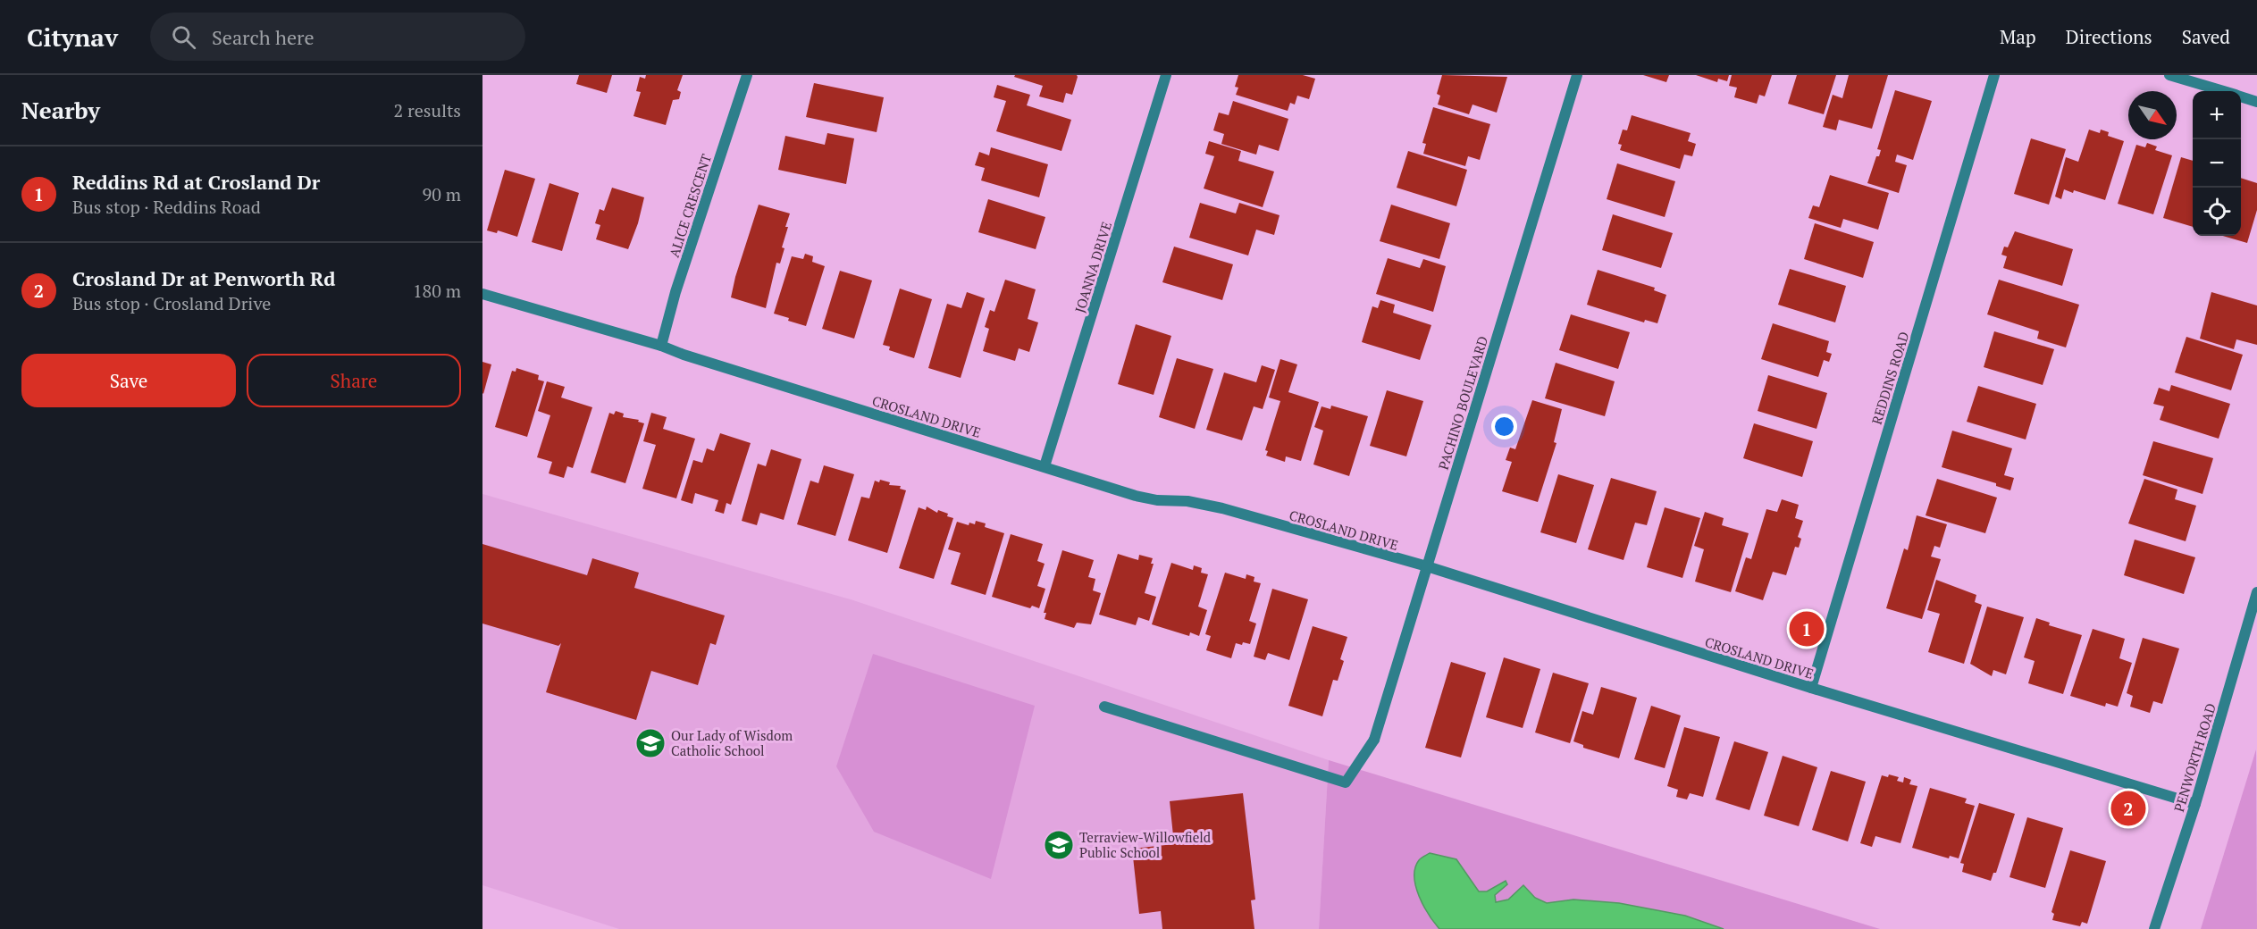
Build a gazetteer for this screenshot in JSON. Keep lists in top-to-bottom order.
{
  "streets": {
    "street": [
      "ALICE CRESCENT",
      "JOANNA DRIVE",
      "REDDINS ROAD",
      "PACHINO BOULEVARD",
      "CROSLAND DRIVE",
      "PENWORTH ROAD"
    ]
  },
  "crossings": [
    ["ALICE CRESCENT", "CROSLAND DRIVE"],
    ["JOANNA DRIVE", "CROSLAND DRIVE"],
    ["REDDINS ROAD", "CROSLAND DRIVE"],
    ["PACHINO BOULEVARD", "CROSLAND DRIVE"],
    ["CROSLAND DRIVE", "PENWORTH ROAD"]
  ],
  "places": {
    "school or university": ["Our Lady of Wisdom Catholic School", "Terraview-Willowfield Public School"]
  },
  "north": "bottom right",
  "page": {
    "header": "Citynav",
    "search": "Search here",
    "nav": ["Map", "Directions", "Saved"],
    "heading": ["Nearby", "2 results"],
    "map_buttons": ["+", "−"],
    "list": [
      {
        "mark": "1",
        "name": "Reddins Rd at Crosland Dr",
        "note": "Bus stop · Reddins Road",
        "value": "90 m"
      },
      {
        "mark": "2",
        "name": "Crosland Dr at Penworth Rd",
        "note": "Bus stop · Crosland Drive",
        "value": "180 m"
      }
    ],
    "buttons": ["Save", "Share"],
    "pins": ["1", "2"]
  }
}
